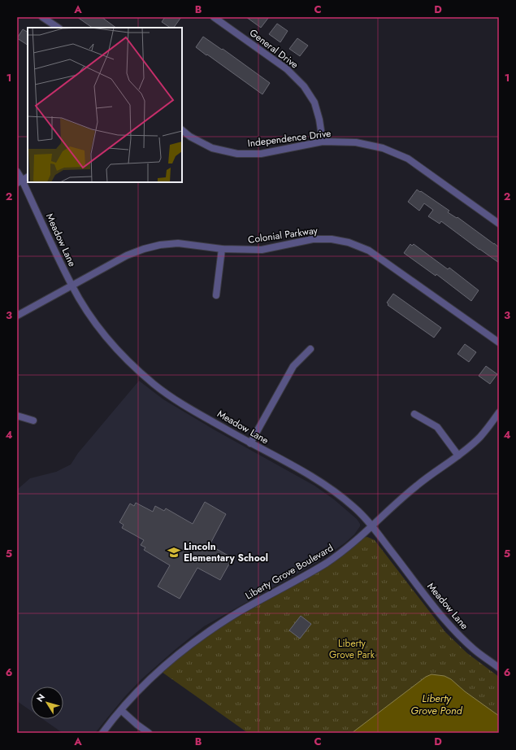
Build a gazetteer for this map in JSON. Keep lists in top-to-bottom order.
{
  "streets": {
    "street": [
      "General Drive",
      "Independence Drive",
      "Colonial Parkway",
      "Meadow Lane",
      "Liberty Grove Boulevard"
    ]
  },
  "crossings": [
    ["General Drive", "Independence Drive"],
    ["Colonial Parkway", "Meadow Lane"],
    ["Meadow Lane", "Liberty Grove Boulevard"]
  ],
  "water": ["Liberty Grove Pond"],
  "parks": ["Liberty Grove Park"],
  "places": {
    "school or university": ["Lincoln Elementary School"]
  },
  "north": "top left",
  "grid": {
    "columns": [
      "A",
      "B",
      "C",
      "D"
    ],
    "rows": [
      "1",
      "2",
      "3",
      "4",
      "5",
      "6"
    ]
  }
}
